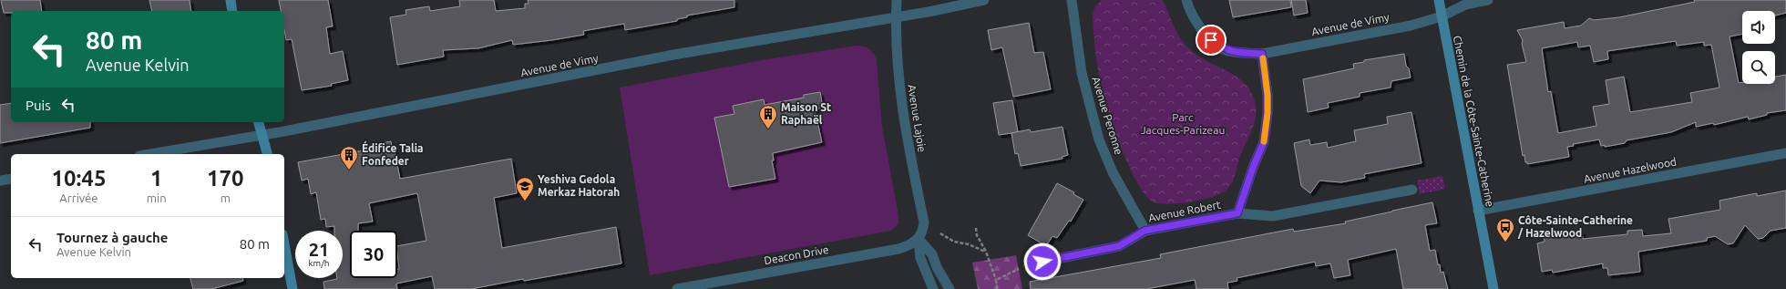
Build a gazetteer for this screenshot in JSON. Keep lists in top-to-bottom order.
{
  "streets": {
    "main road": ["Chemin de la Côte-Sainte-Catherine"],
    "street": [
      "Avenue de Vimy",
      "Avenue Peronne",
      "Avenue Lajoie",
      "Avenue Hazelwood",
      "Avenue Robert",
      "Deacon Drive"
    ]
  },
  "crossings": [
    ["Avenue de Vimy", "Avenue Lajoie"],
    ["Avenue de Vimy", "Chemin de la Côte-Sainte-Catherine"],
    ["Avenue Peronne", "Avenue Robert"],
    ["Avenue Lajoie", "Deacon Drive"],
    ["Chemin de la Côte-Sainte-Catherine", "Avenue Hazelwood"]
  ],
  "parks": ["Parc Jacques-Parizeau"],
  "places": {
    "building": ["Maison St Raphaël", "Édifice Talia Fonfeder"],
    "school or university": ["Yeshiva Gedola Merkaz Hatorah"],
    "bus stop": ["Côte-Sainte-Catherine / Hazelwood"]
  },
  "page": {
    "turn": ["80 m", "Avenue Kelvin"],
    "then": "Puis",
    "eta": [
      "10:45",
      "Arrivée",
      "1",
      "min",
      "170",
      "m"
    ],
    "list": [
      {
        "name": "Tournez à gauche",
        "note": "Avenue Kelvin",
        "value": "80 m"
      }
    ],
    "speed": "21 km/h",
    "limit": "30"
  }
}
